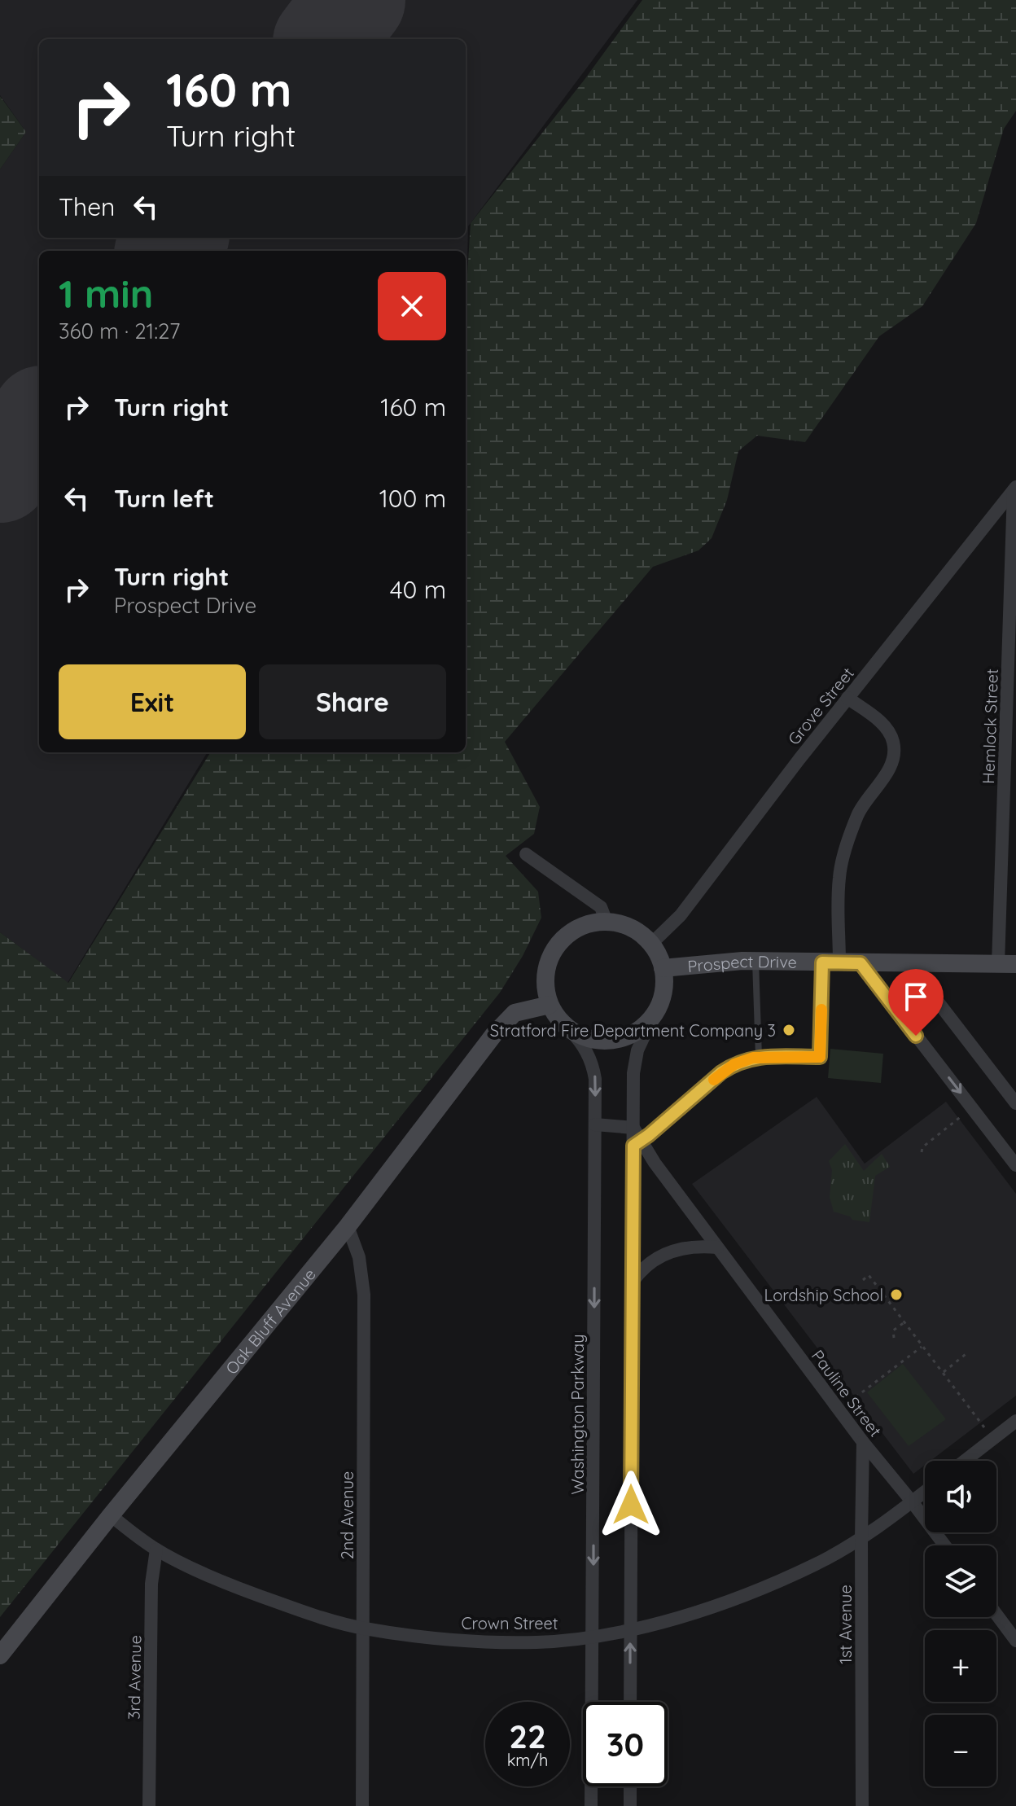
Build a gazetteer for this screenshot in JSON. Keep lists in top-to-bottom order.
{
  "streets": {
    "main road": ["Prospect Drive", "Oak Bluff Avenue"],
    "street": [
      "Grove Street",
      "Hemlock Street",
      "Pauline Street",
      "Washington Parkway",
      "2nd Avenue",
      "Crown Street",
      "1st Avenue",
      "3rd Avenue"
    ]
  },
  "crossings": [
    ["Grove Street", "Hemlock Street"],
    ["Grove Street", "Prospect Drive"],
    ["Grove Street", "Oak Bluff Avenue"],
    ["Grove Street", "Washington Parkway"],
    ["Hemlock Street", "Prospect Drive"],
    ["Prospect Drive", "Oak Bluff Avenue"],
    ["Prospect Drive", "Washington Parkway"],
    ["Oak Bluff Avenue", "Washington Parkway"],
    ["Oak Bluff Avenue", "2nd Avenue"],
    ["Oak Bluff Avenue", "Crown Street"],
    ["Pauline Street", "Crown Street"],
    ["Pauline Street", "1st Avenue"],
    ["Washington Parkway", "Crown Street"],
    ["2nd Avenue", "Crown Street"],
    ["Crown Street", "1st Avenue"],
    ["Crown Street", "3rd Avenue"]
  ],
  "places": ["Stratford Fire Department Company 3", "Lordship School"],
  "page": {
    "turn": ["160 m", "Turn right"],
    "then": "Then",
    "heading": ["1 min", "360 m · 21:27"],
    "list": [
      {
        "name": "Turn right",
        "value": "160 m"
      },
      {
        "name": "Turn left",
        "value": "100 m"
      },
      {
        "name": "Turn right",
        "note": "Prospect Drive",
        "value": "40 m"
      }
    ],
    "buttons": ["Exit", "Share"],
    "map_buttons": ["+", "−"],
    "speed": "22 km/h",
    "limit": "30"
  }
}
